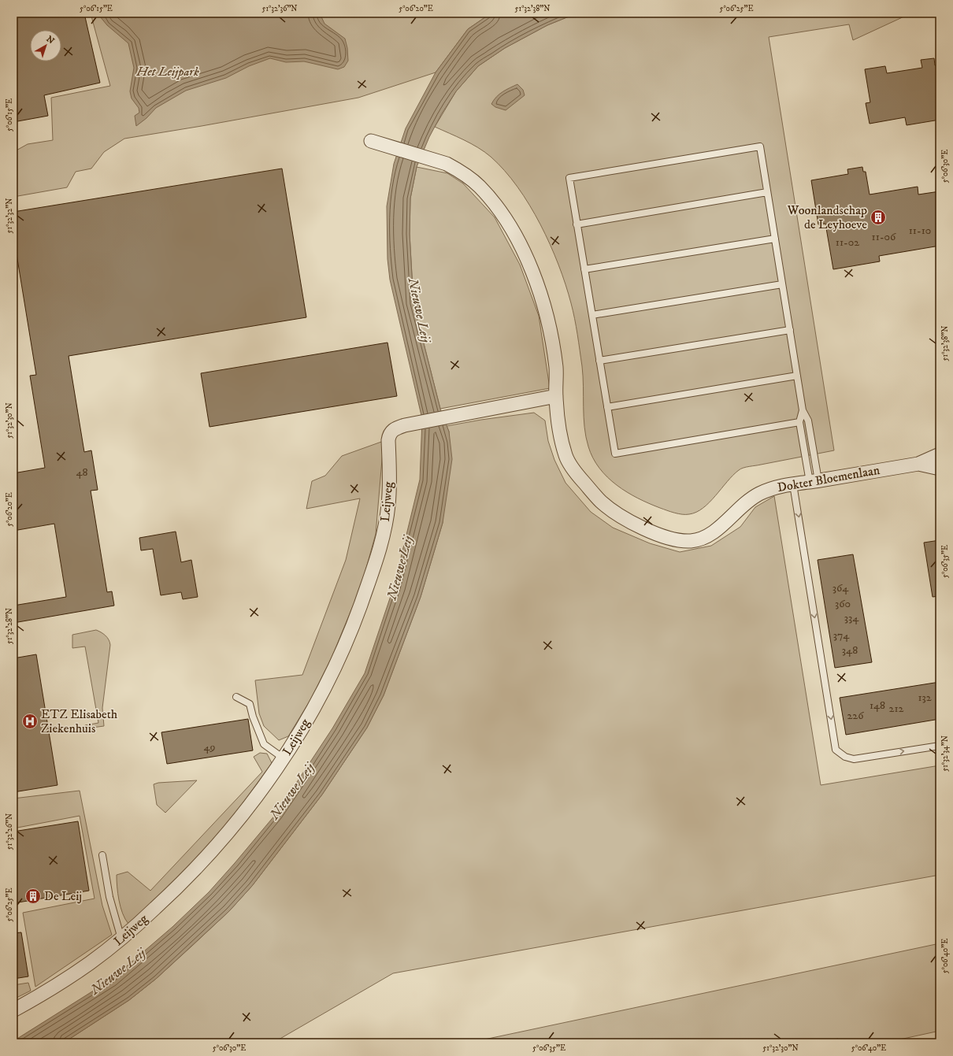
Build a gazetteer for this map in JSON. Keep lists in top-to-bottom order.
{
  "streets": {
    "street": ["Dokter Bloemenlaan", "Leijweg"]
  },
  "crossings": [
    ["Dokter Bloemenlaan", "Leijweg"]
  ],
  "water": ["Nieuwe Leij"],
  "parks": ["Het Leijpark"],
  "places": {
    "building": ["Woonlandschap de Leyhoeve", "De Leij"],
    "hospital": ["ETZ Elisabeth Ziekenhuis"]
  },
  "house_numbers": [
    "11-10",
    "11-06",
    "11-02",
    "48",
    "364",
    "360",
    "334",
    "374",
    "348",
    "132",
    "148",
    "212",
    "226",
    "49"
  ],
  "north": "top right",
  "coordinates": [
    "5°06'15\"E",
    "51°32'36\"N",
    "5°06'20\"E",
    "51°32'38\"N",
    "5°06'25\"E",
    "5°06'30\"E",
    "51°32'32\"N",
    "51°32'30\"N",
    "5°06'35\"E",
    "51°32'28\"N",
    "51°32'34\"N",
    "51°32'26\"N",
    "5°06'40\"E"
  ]
}
